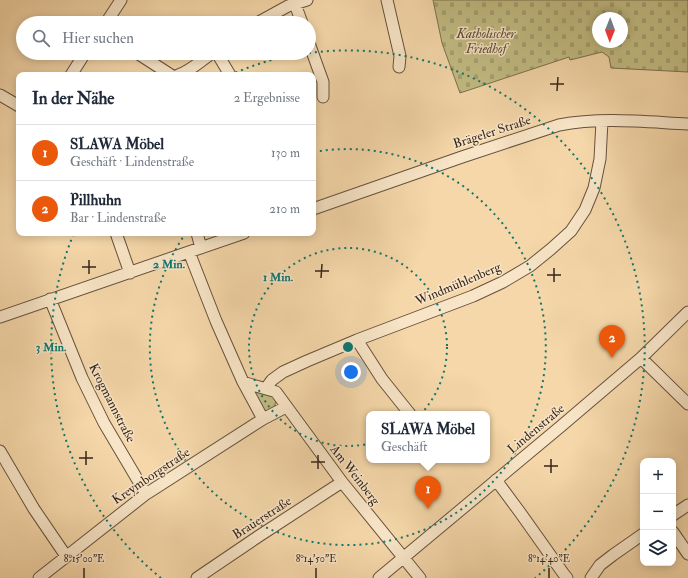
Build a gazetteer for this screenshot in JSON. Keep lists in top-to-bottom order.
{
  "streets": {
    "street": [
      "Brägeler Straße",
      "Windmühlenberg",
      "Krogmannstraße",
      "Lindenstraße",
      "Am Weinberg",
      "Kreymborgstraße",
      "Brauerstraße"
    ]
  },
  "crossings": [
    ["Brägeler Straße", "Windmühlenberg"],
    ["Windmühlenberg", "Am Weinberg"],
    ["Krogmannstraße", "Kreymborgstraße"],
    ["Lindenstraße", "Am Weinberg"],
    ["Am Weinberg", "Kreymborgstraße"],
    ["Am Weinberg", "Brauerstraße"]
  ],
  "parks": ["Katholischer Friedhof"],
  "north": "bottom",
  "page": {
    "search": "Hier suchen",
    "heading": ["In der Nähe", "2 Ergebnisse"],
    "list": [
      {
        "mark": "1",
        "name": "SLAWA Möbel",
        "note": "Geschäft · Lindenstraße",
        "value": "130 m"
      },
      {
        "mark": "2",
        "name": "Pillhuhn",
        "note": "Bar · Lindenstraße",
        "value": "210 m"
      }
    ],
    "pins": ["2", "1"],
    "popup": ["SLAWA Möbel", "Geschäft"],
    "map_buttons": ["+", "−"]
  },
  "coordinates": ["8°15'00\"E", "8°14'50\"E", "8°14'40\"E"],
  "rings": ["2 Min.", "1 Min.", "3 Min."]
}
